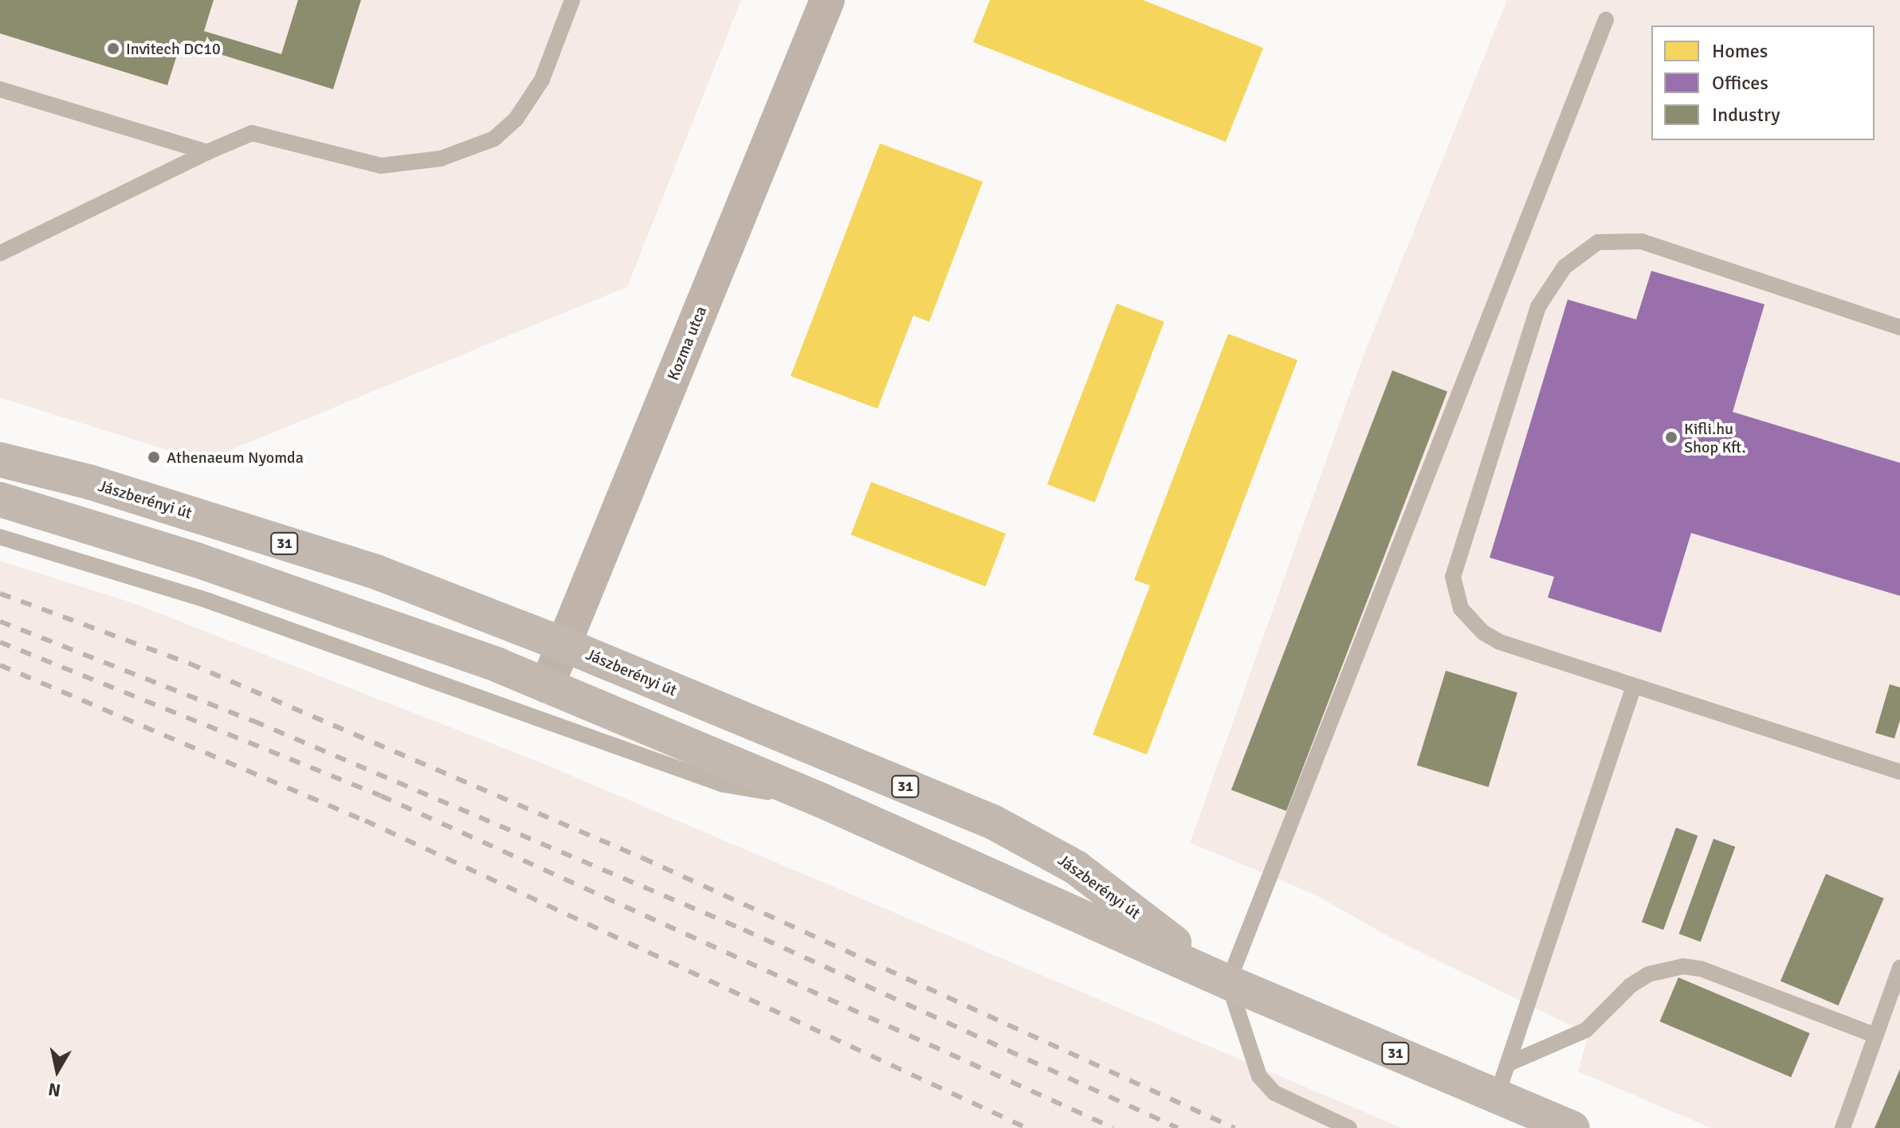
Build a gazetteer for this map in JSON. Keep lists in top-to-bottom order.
{
  "streets": {
    "main road": ["Jászberényi út", "31"],
    "street": ["Kozma utca"]
  },
  "crossings": [
    ["Kozma utca", "Jászberényi út"]
  ],
  "places": ["Invitech DC10", "Kifli.hu Shop Kft.", "Athenaeum Nyomda"],
  "legend": ["Homes", "Offices", "Industry"],
  "north": "bottom"
}
